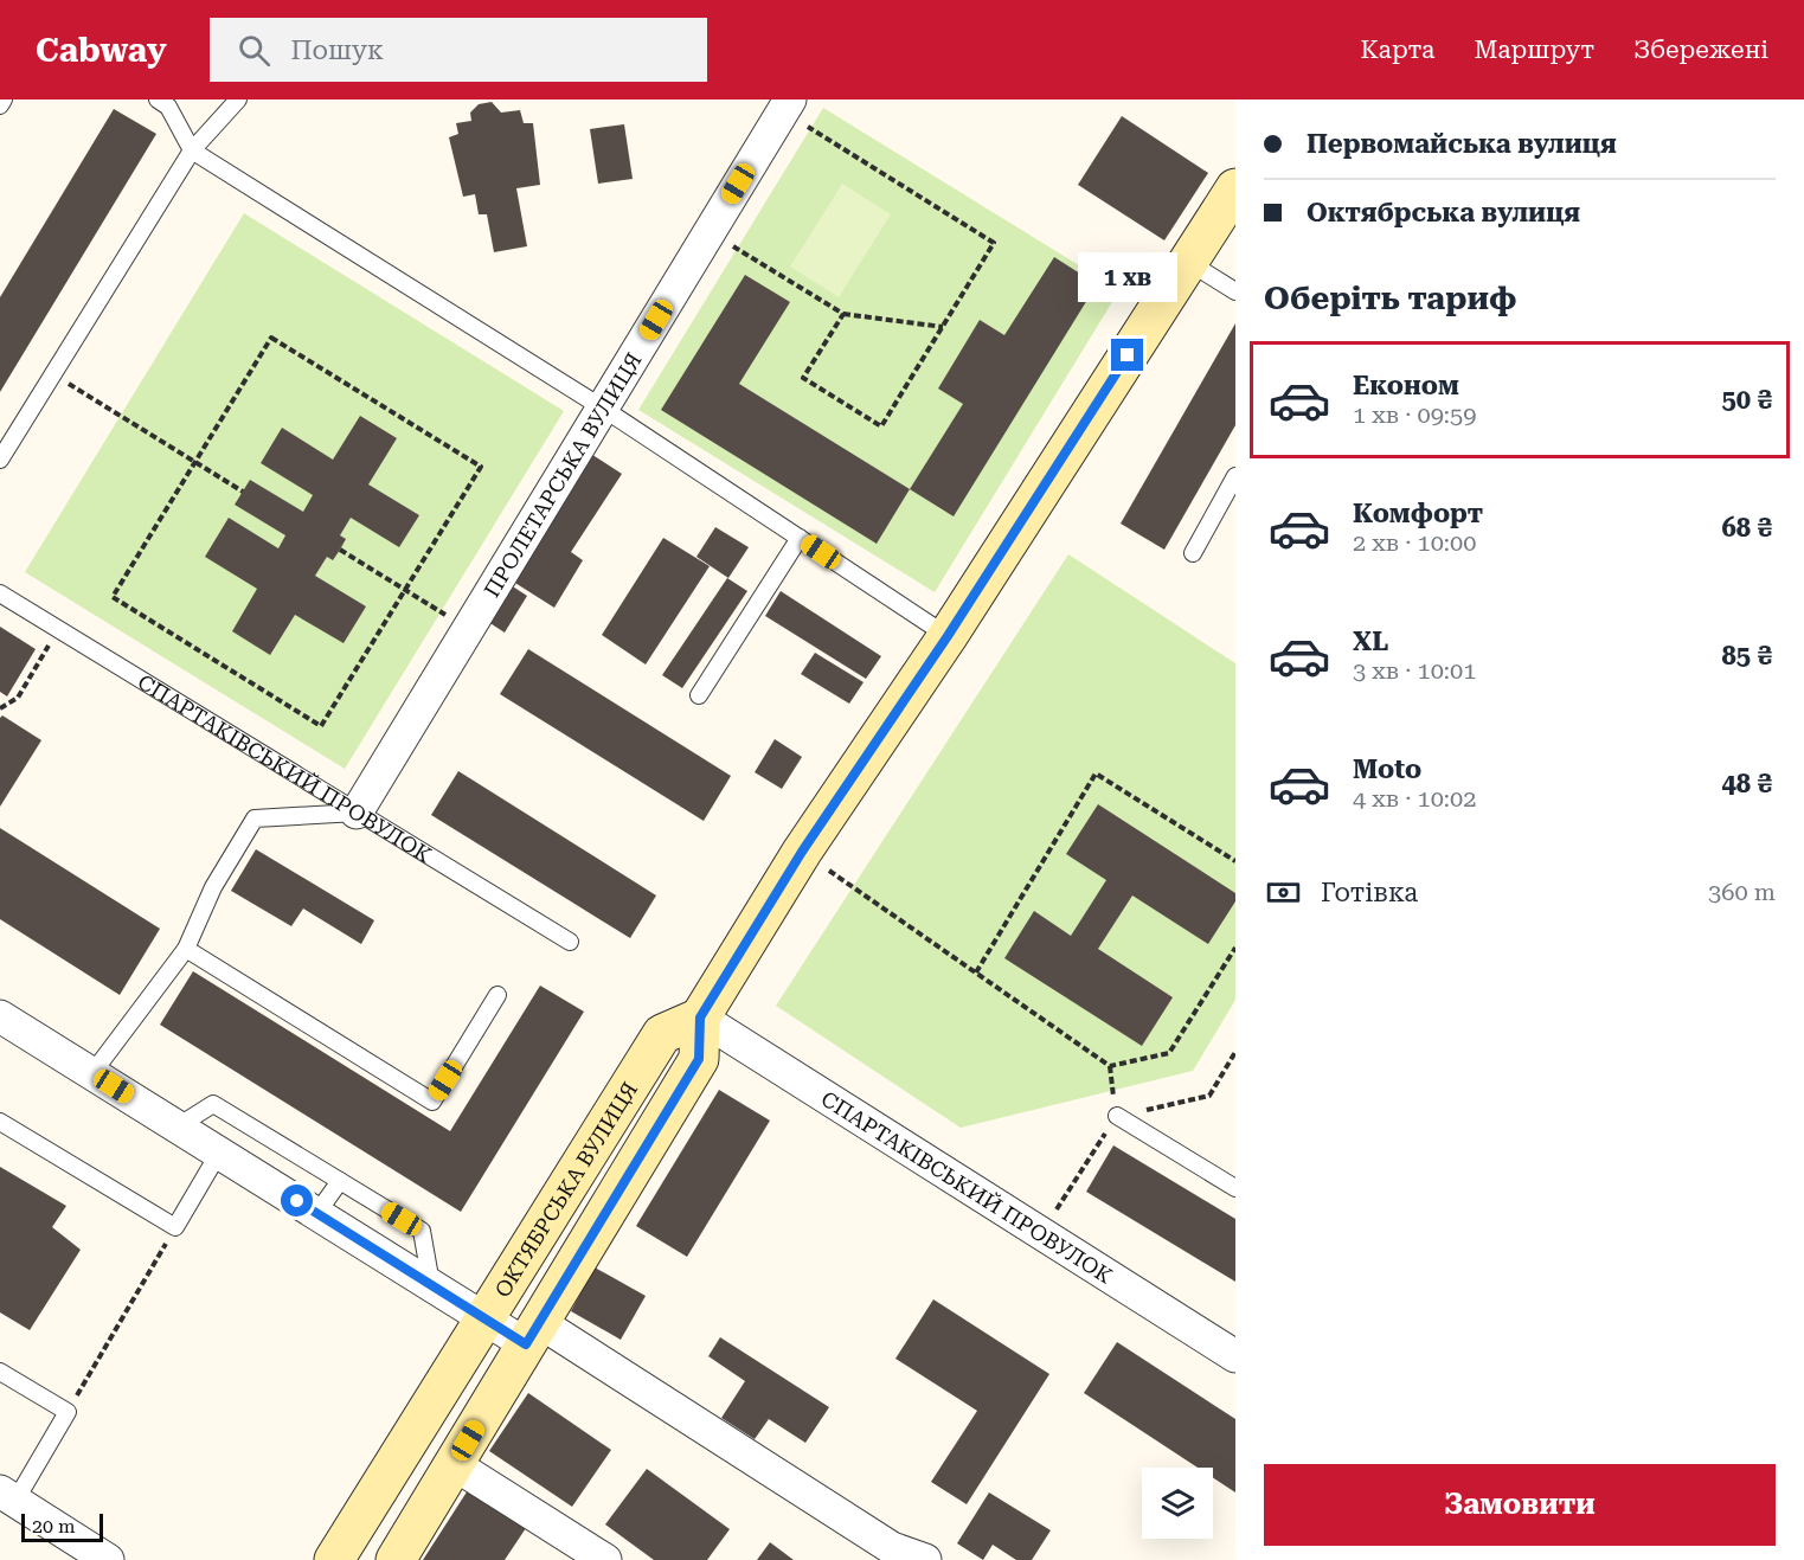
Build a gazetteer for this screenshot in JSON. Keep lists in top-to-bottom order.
{
  "streets": {
    "main road": ["ОКТЯБРСЬКА ВУЛИЦЯ"],
    "street": ["ПРОЛЕТАРСЬКА ВУЛИЦЯ", "СПАРТАКІВСЬКИЙ ПРОВУЛОК"]
  },
  "crossings": [
    ["ПРОЛЕТАРСЬКА ВУЛИЦЯ", "СПАРТАКІВСЬКИЙ ПРОВУЛОК"],
    ["СПАРТАКІВСЬКИЙ ПРОВУЛОК", "ОКТЯБРСЬКА ВУЛИЦЯ"]
  ],
  "scale_bar": "20 m",
  "page": {
    "header": "Cabway",
    "search": "Пошук",
    "nav": ["Карта", "Маршрут", "Збережені"],
    "banner": ["Первомайська вулиця", "Октябрська вулиця"],
    "bubble": "1 хв",
    "heading": "Оберіть тариф",
    "list": [
      {
        "name": "Економ",
        "note": "1 хв · 09:59",
        "value": "50 ₴"
      },
      {
        "name": "Комфорт",
        "note": "2 хв · 10:00",
        "value": "68 ₴"
      },
      {
        "name": "XL",
        "note": "3 хв · 10:01",
        "value": "85 ₴"
      },
      {
        "name": "Moto",
        "note": "4 хв · 10:02",
        "value": "48 ₴"
      }
    ],
    "pay": ["Готівка", "360 m"],
    "buttons": "Замовити",
    "scale": "20 m"
  }
}
